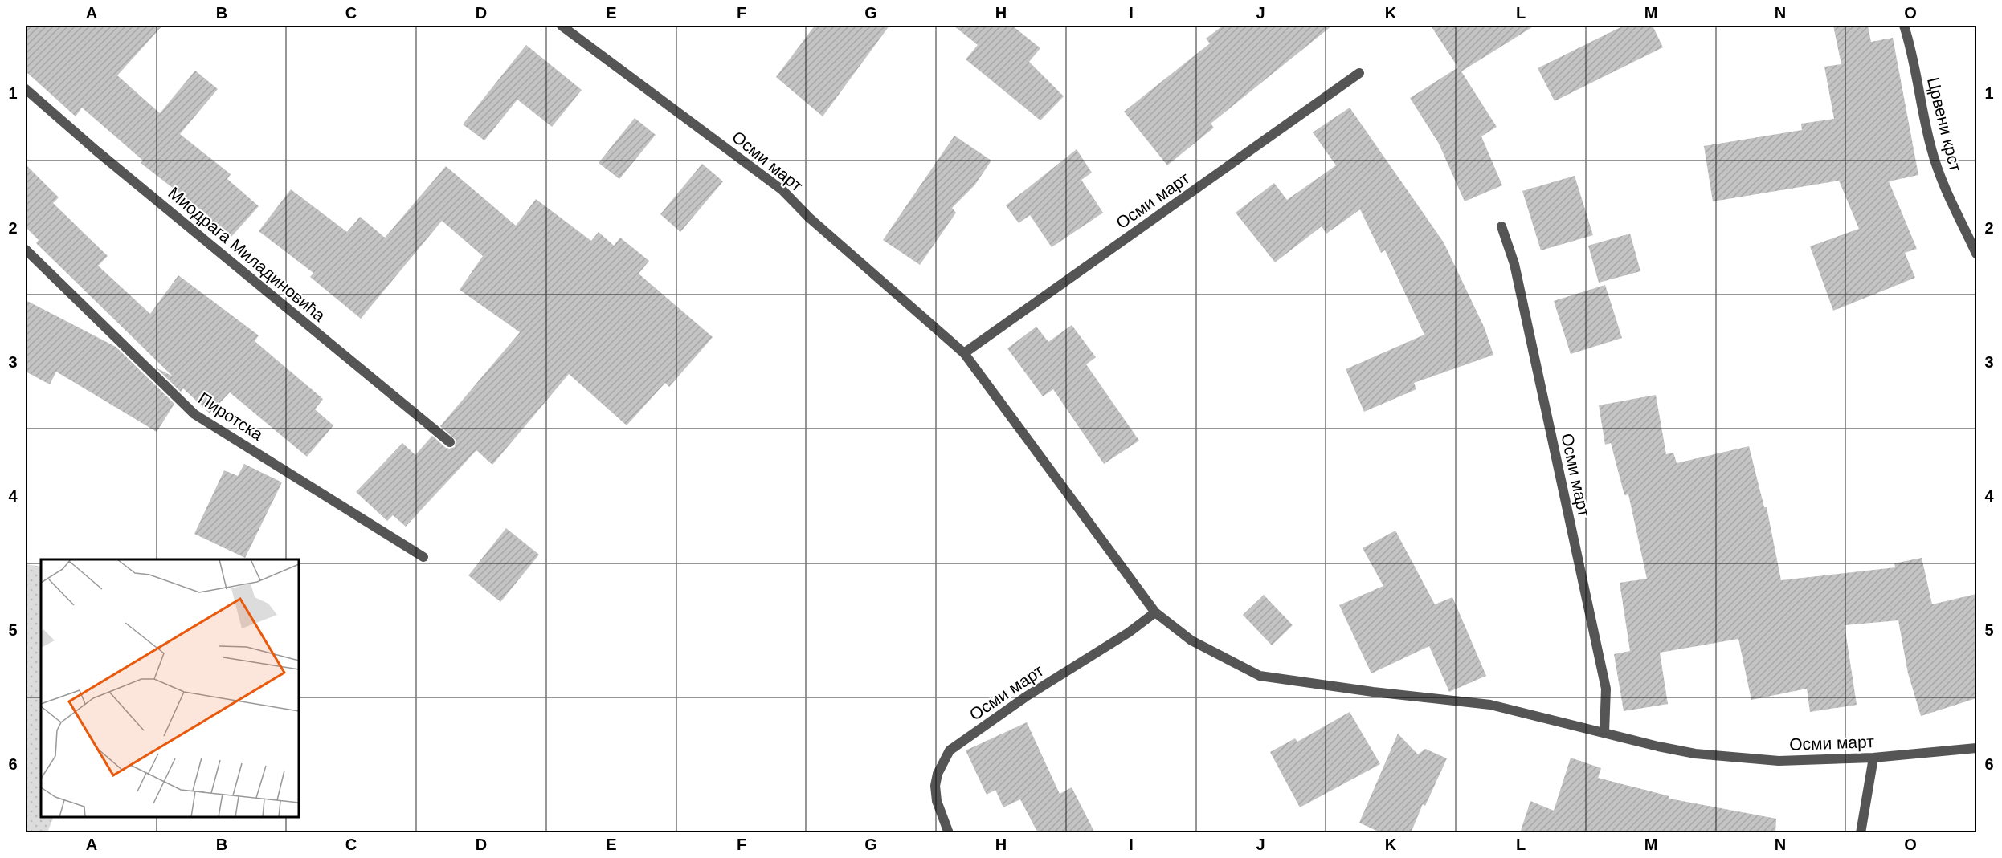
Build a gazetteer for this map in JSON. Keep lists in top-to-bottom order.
{
  "streets": {
    "street": [
      "Црвени крст",
      "Осми март",
      "Миодрага Миладиновића",
      "Пиротска"
    ]
  },
  "grid": {
    "columns": [
      "A",
      "B",
      "C",
      "D",
      "E",
      "F",
      "G",
      "H",
      "I",
      "J",
      "K",
      "L",
      "M",
      "N",
      "O"
    ],
    "rows": [
      "1",
      "2",
      "3",
      "4",
      "5",
      "6"
    ]
  }
}
